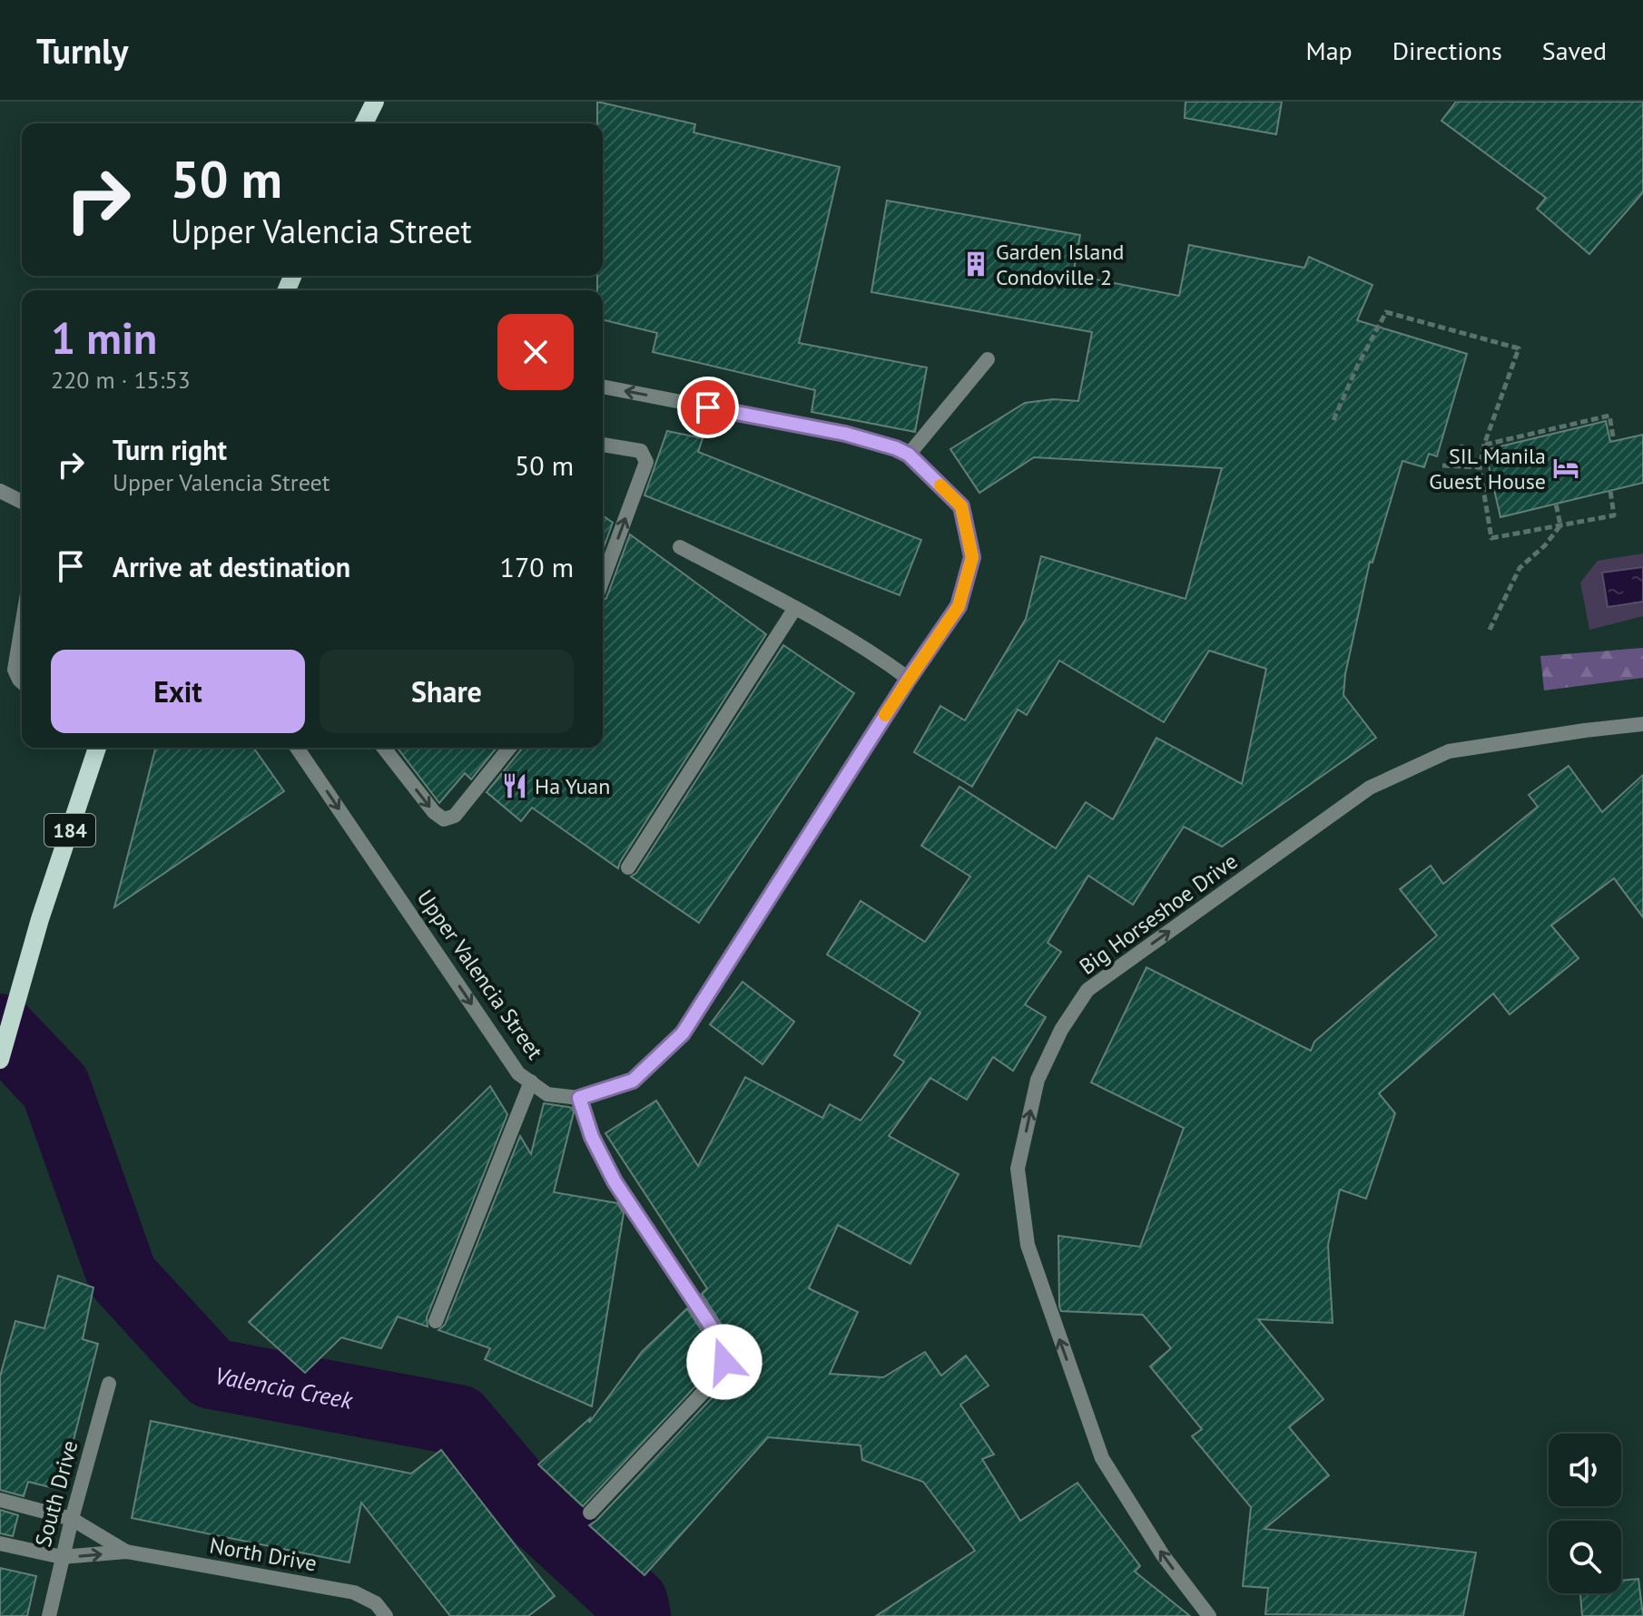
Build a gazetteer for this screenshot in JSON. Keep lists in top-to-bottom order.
{
  "streets": {
    "main road": ["184"],
    "street": [
      "Big Horseshoe Drive",
      "Upper Valencia Street",
      "South Drive",
      "North Drive"
    ]
  },
  "crossings": [
    ["South Drive", "North Drive"]
  ],
  "water": ["Valencia Creek"],
  "places": {
    "building": ["Garden Island Condoville 2"],
    "hotel": ["SIL Manila Guest House"],
    "restaurant": ["Ha Yuan"]
  },
  "page": {
    "header": "Turnly",
    "nav": ["Map", "Directions", "Saved"],
    "turn": ["50 m", "Upper Valencia Street"],
    "heading": ["1 min", "220 m · 15:53"],
    "list": [
      {
        "name": "Turn right",
        "note": "Upper Valencia Street",
        "value": "50 m"
      },
      {
        "name": "Arrive at destination",
        "value": "170 m"
      }
    ],
    "buttons": ["Exit", "Share"]
  }
}
